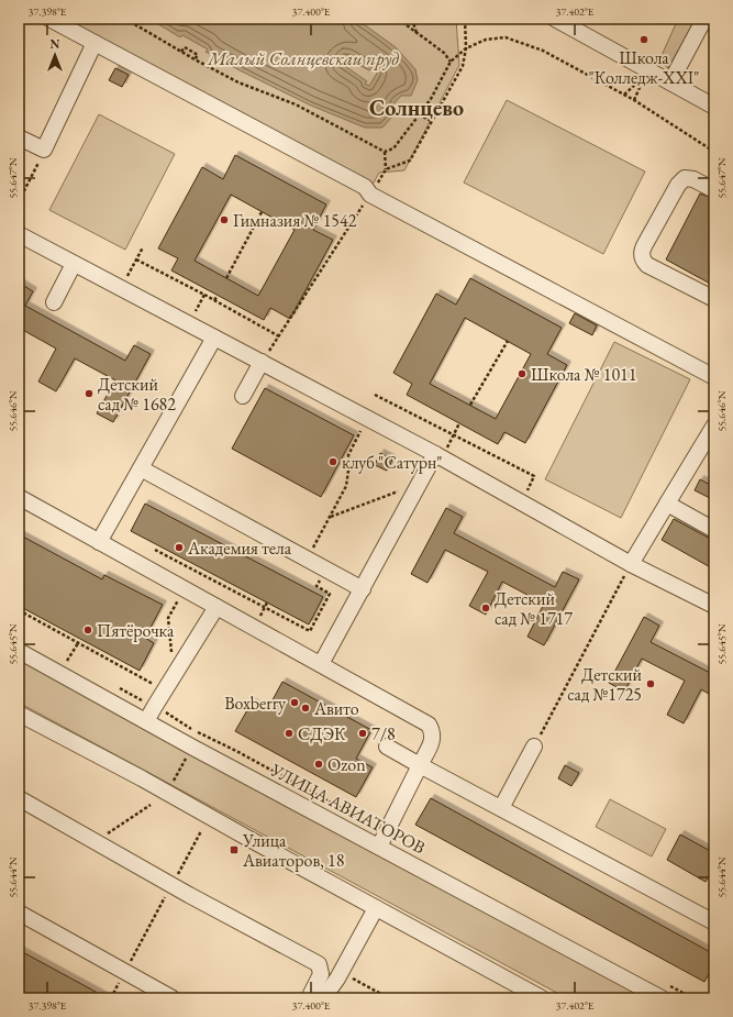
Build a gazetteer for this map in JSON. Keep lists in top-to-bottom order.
{
  "streets": {
    "street": ["УЛИЦА АВИАТОРОВ"]
  },
  "districts": ["Солнцево"],
  "water": ["Малый Солнцевскаи пруд"],
  "places": {
    "other": [
      "Школа \"Колледж-XXI\"",
      "Гимназия № 1542",
      "Школа № 1011",
      "Детский сад № 1682",
      "клуб \"Сатурн\"",
      "Академия тела",
      "Детский сад № 1717",
      "Пятёрочка",
      "Детский сад №1725",
      "Boxberry",
      "Авито",
      "СДЭК",
      "7/8",
      "Ozon"
    ],
    "transit": ["Улица Авиаторов, 18"]
  },
  "north": "top",
  "coordinates": [
    "37.398°E",
    "37.400°E",
    "37.402°E",
    "55.647°N",
    "55.646°N",
    "55.645°N",
    "55.644°N"
  ]
}
